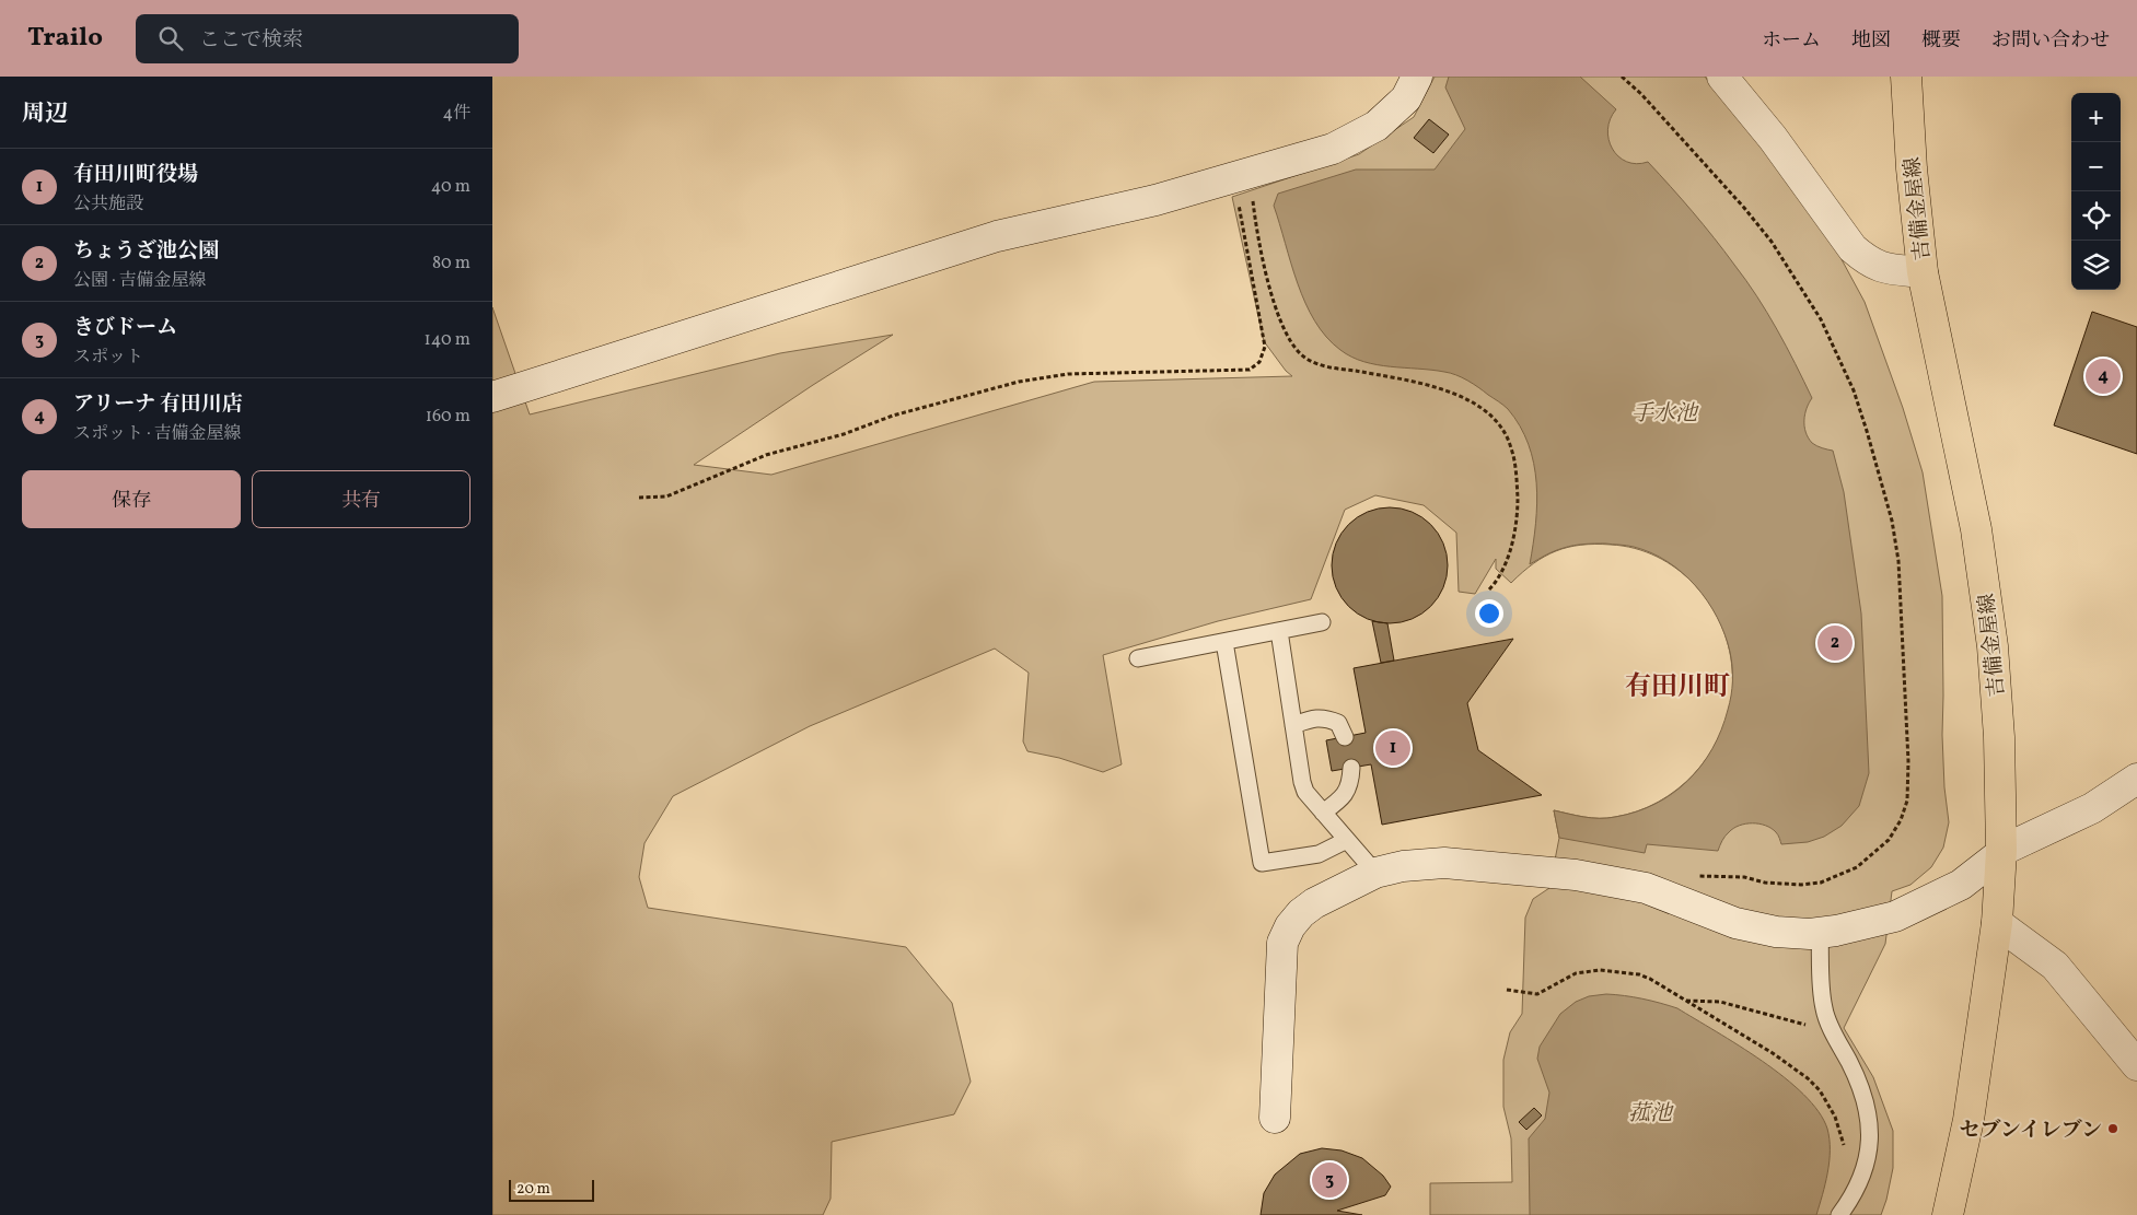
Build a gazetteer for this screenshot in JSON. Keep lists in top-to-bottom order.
{
  "streets": {
    "main road": ["吉備金屋線"]
  },
  "districts": ["有田川町"],
  "water": ["手水池", "菰池"],
  "places": ["セブンイレブン"],
  "scale_bar": "20 m",
  "page": {
    "header": "Trailo",
    "search": "ここで検索",
    "nav": [
      "ホーム",
      "地図",
      "概要",
      "お問い合わせ"
    ],
    "heading": ["周辺", "4件"],
    "map_buttons": ["+", "−"],
    "list": [
      {
        "mark": "1",
        "name": "有田川町役場",
        "note": "公共施設",
        "value": "40 m"
      },
      {
        "mark": "2",
        "name": "ちょうざ池公園",
        "note": "公園 · 吉備金屋線",
        "value": "80 m"
      },
      {
        "mark": "3",
        "name": "きびドーム",
        "note": "スポット",
        "value": "140 m"
      },
      {
        "mark": "4",
        "name": "アリーナ 有田川店",
        "note": "スポット · 吉備金屋線",
        "value": "160 m"
      }
    ],
    "pins": [
      "4",
      "2",
      "1",
      "3"
    ],
    "buttons": ["保存", "共有"],
    "scale": "20 m"
  }
}
